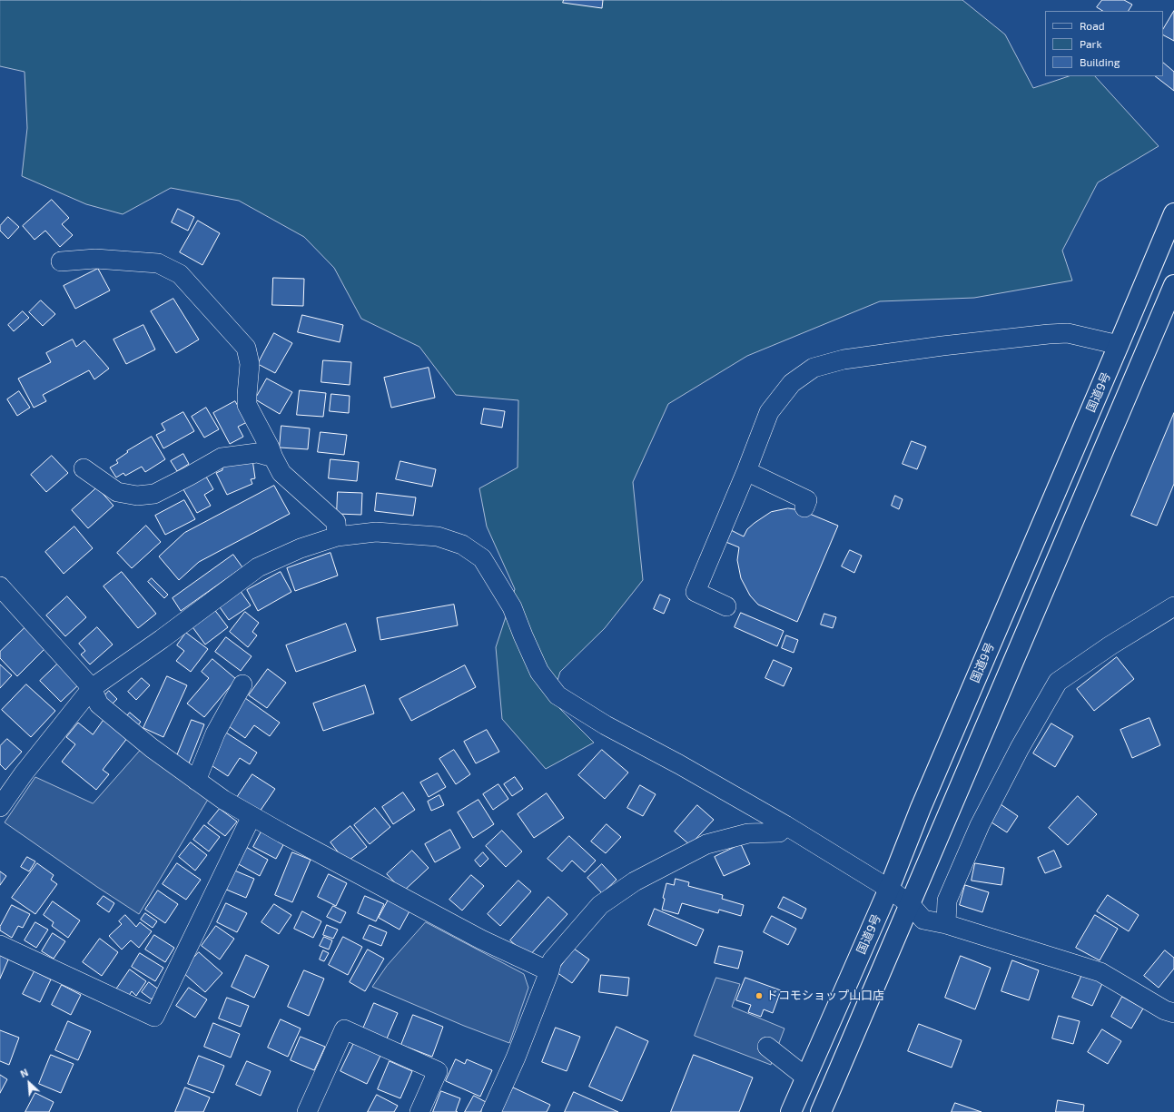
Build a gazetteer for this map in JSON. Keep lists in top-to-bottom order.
{
  "streets": {
    "highway": ["国道9号"]
  },
  "places": ["ドコモショップ山口店"],
  "legend": ["Road", "Park", "Building"],
  "north": "top left"
}
